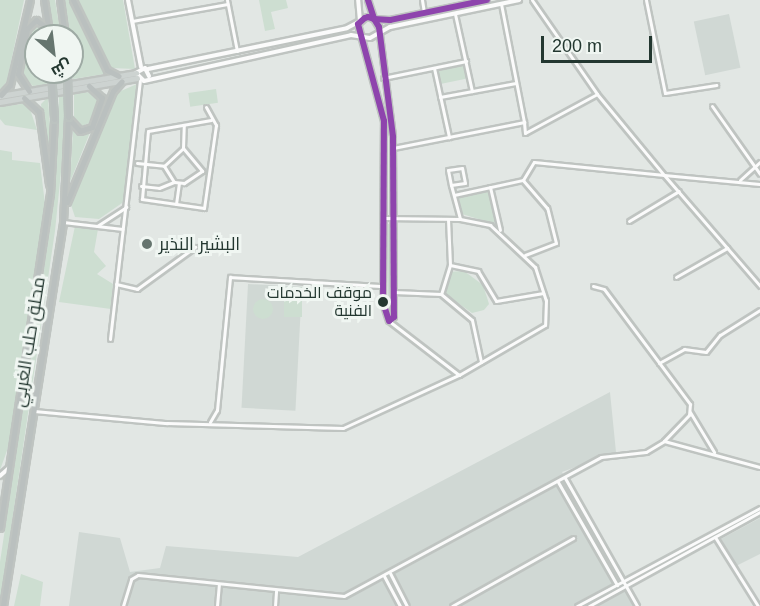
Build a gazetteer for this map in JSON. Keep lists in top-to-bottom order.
{
  "streets": {
    "highway": ["محلق حلب الغربي"]
  },
  "places": ["البشير النذير", "موقف الخدمات الفنية"],
  "scale_bar": "200 m",
  "north": "bottom right"
}
